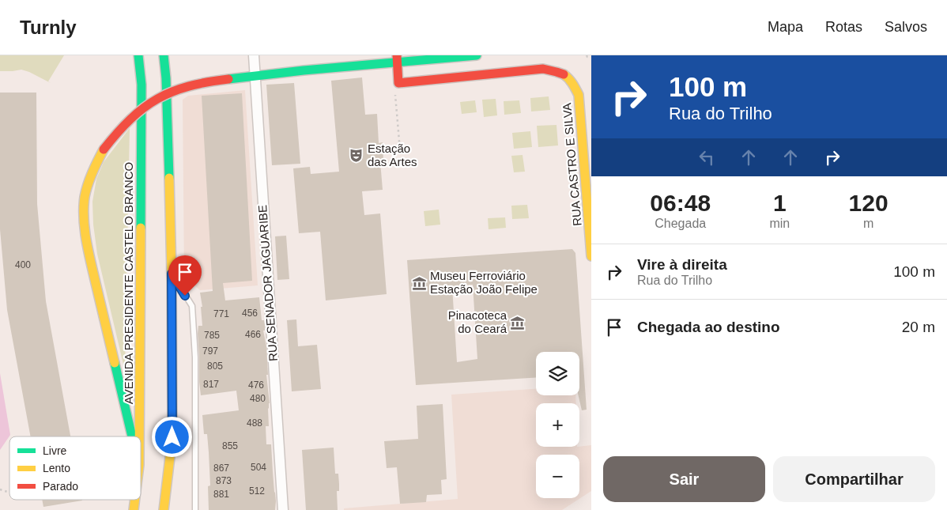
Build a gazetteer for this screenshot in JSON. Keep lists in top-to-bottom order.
{
  "streets": {
    "main road": ["RUA CASTRO E SILVA", "AVENIDA PRESIDENTE CASTELO BRANCO"],
    "street": ["RUA SENADOR JAGUARIBE"]
  },
  "places": {
    "theatre": ["Estação das Artes"],
    "museum": ["Museu Ferroviário Estação João Felipe", "Pinacoteca do Ceará"]
  },
  "house_numbers": [
    "400",
    "456",
    "771",
    "466",
    "785",
    "797",
    "805",
    "817",
    "476",
    "480",
    "488",
    "855",
    "504",
    "867",
    "873",
    "512",
    "881"
  ],
  "legend": ["Livre", "Lento", "Parado"],
  "page": {
    "header": "Turnly",
    "nav": ["Mapa", "Rotas", "Salvos"],
    "turn": ["100 m", "Rua do Trilho"],
    "eta": [
      "06:48",
      "Chegada",
      "1",
      "min",
      "120",
      "m"
    ],
    "list": [
      {
        "name": "Vire à direita",
        "note": "Rua do Trilho",
        "value": "100 m"
      },
      {
        "name": "Chegada ao destino",
        "value": "20 m"
      }
    ],
    "map_buttons": ["+", "−"],
    "buttons": ["Sair", "Compartilhar"]
  }
}
